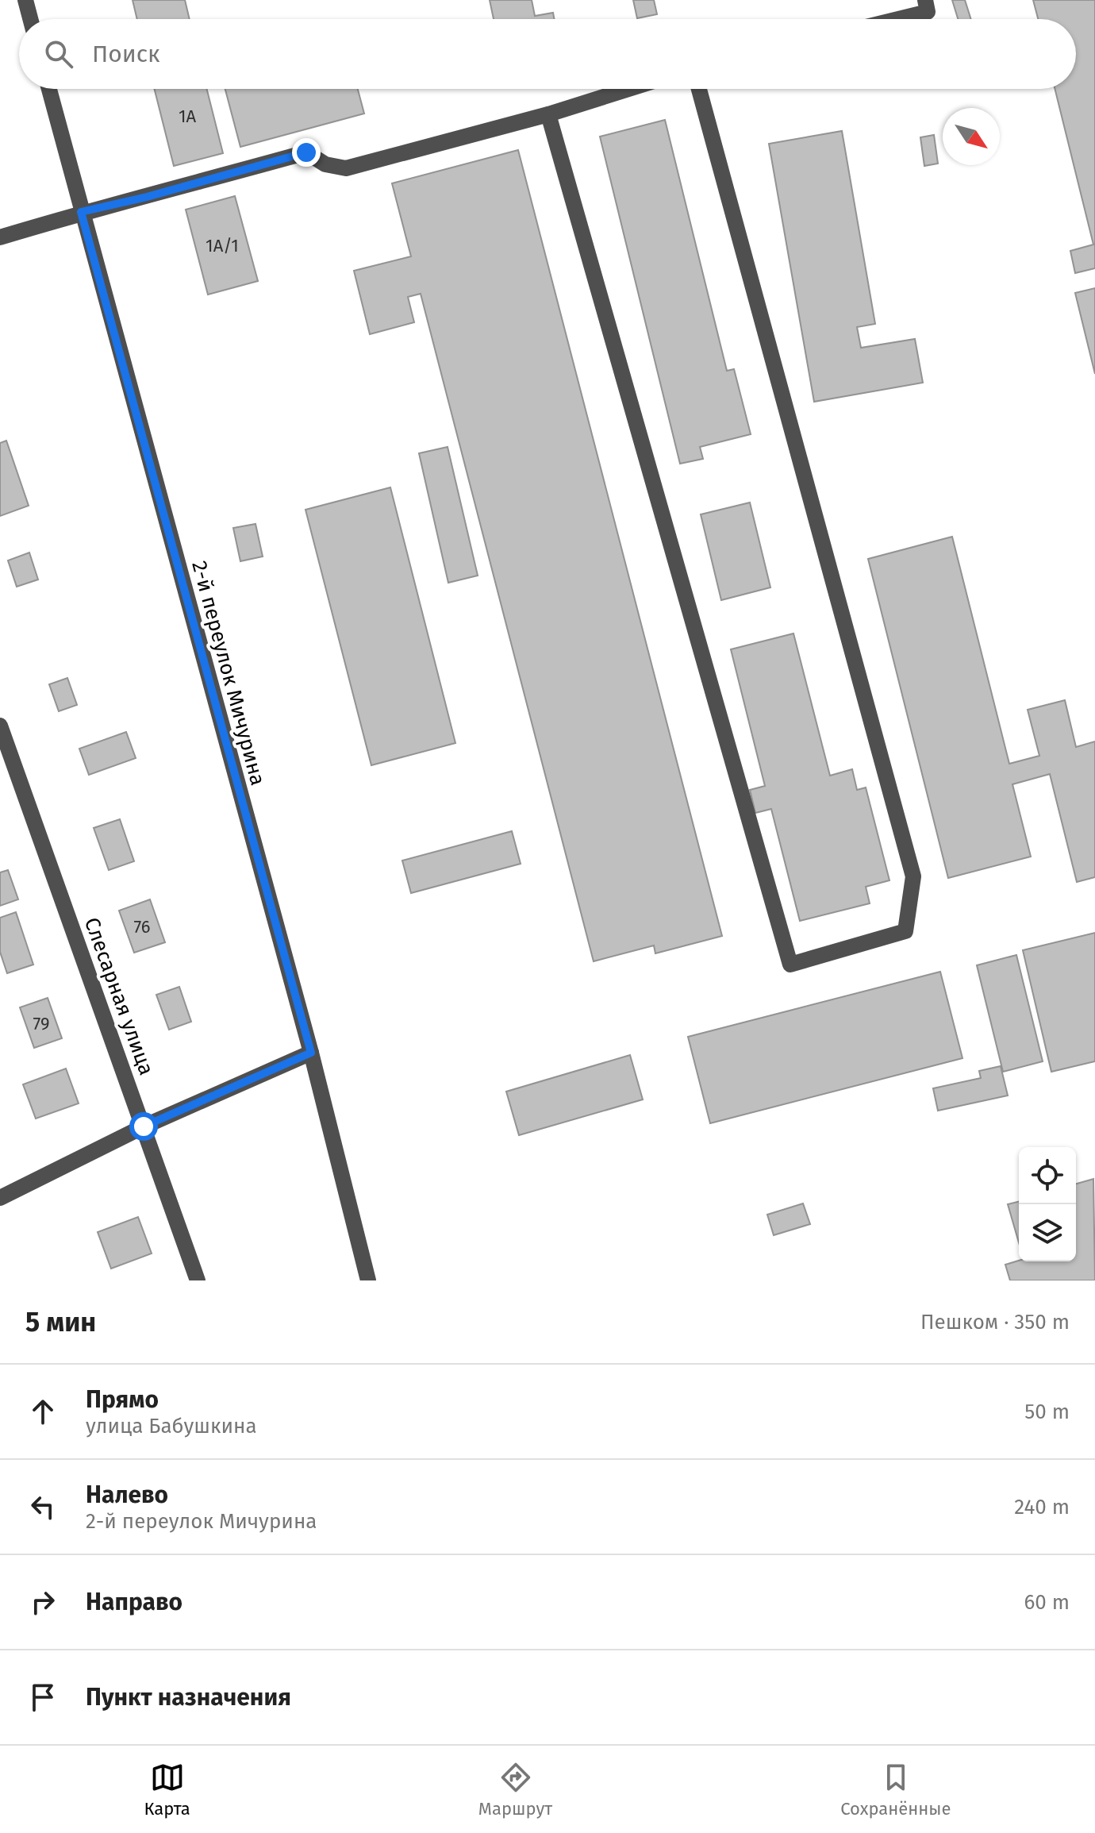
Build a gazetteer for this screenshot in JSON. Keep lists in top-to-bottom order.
{
  "streets": {
    "street": ["2-й переулок Мичурина", "Слесарная улица"]
  },
  "house_numbers": [
    "1А",
    "1А/1",
    "76",
    "79"
  ],
  "north": "bottom right",
  "page": {
    "search": "Поиск",
    "heading": ["5 мин", "Пешком · 350 m"],
    "list": [
      ["Прямо", "улица Бабушкина", "50 m"],
      ["Налево", "2-й переулок Мичурина", "240 m"],
      ["Направо", "60 m"],
      "Пункт назначения"
    ],
    "nav": ["Карта", "Маршрут", "Сохранённые"]
  }
}
